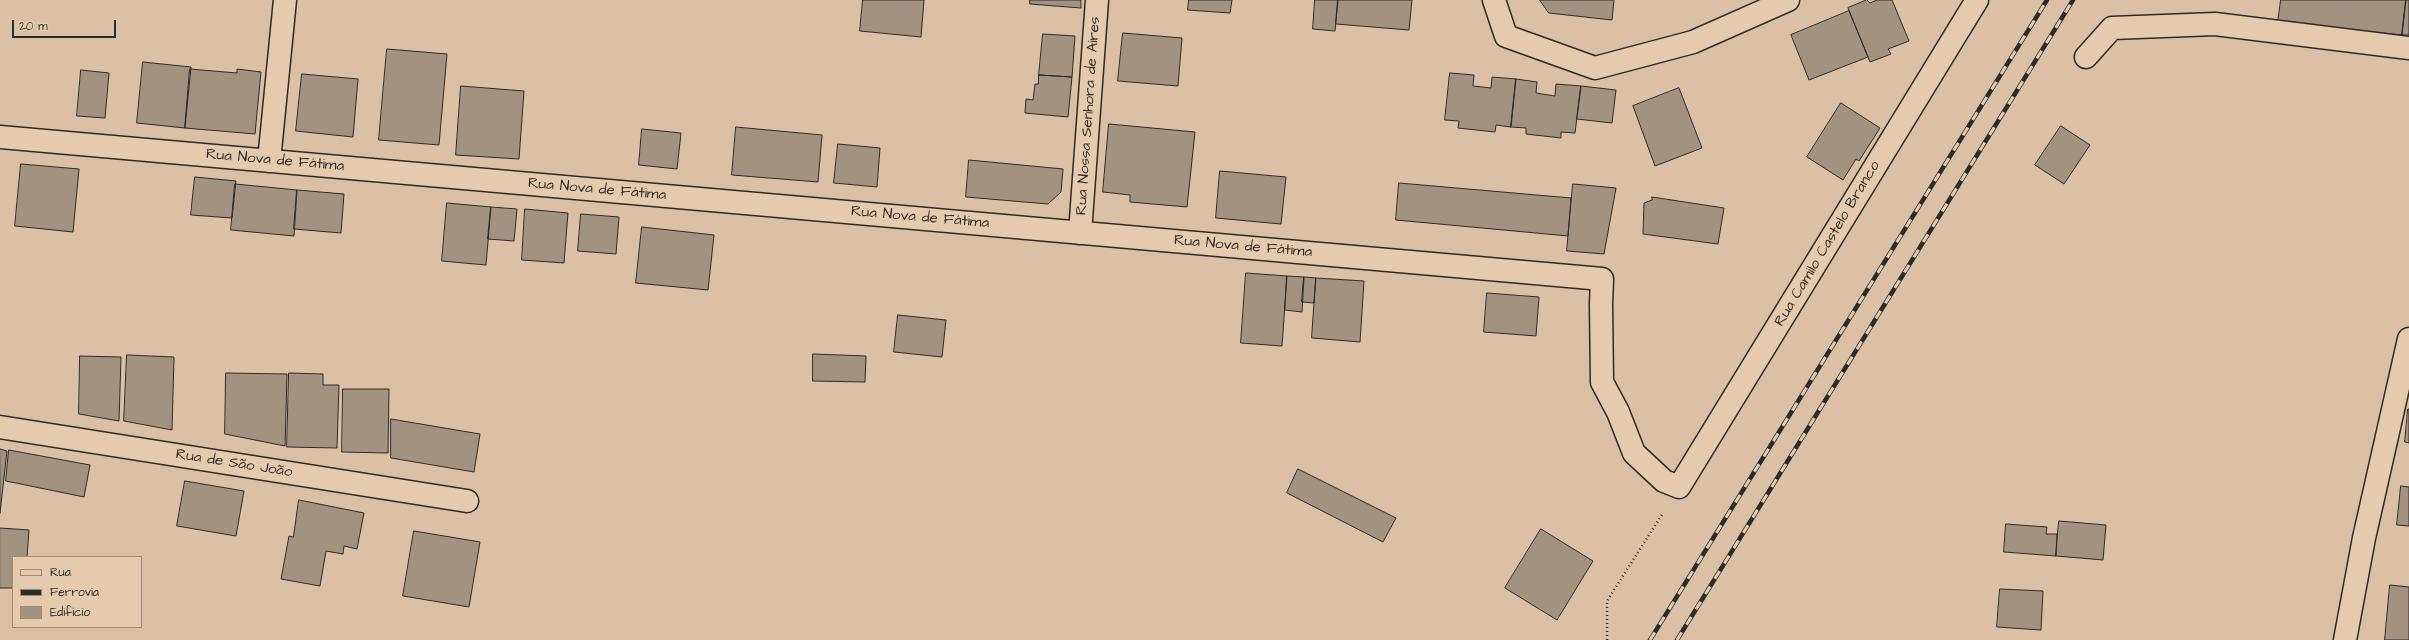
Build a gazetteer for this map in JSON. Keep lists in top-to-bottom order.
{
  "streets": {
    "street": [
      "Rua Nossa Senhora de Aires",
      "Rua Nova de Fátima",
      "Rua Camilo Castelo Branco",
      "Rua de São João"
    ]
  },
  "crossings": [
    ["Rua Nossa Senhora de Aires", "Rua Nova de Fátima"],
    ["Rua Nova de Fátima", "Rua Camilo Castelo Branco"]
  ],
  "legend": ["Rua", "Ferrovia", "Edifício"],
  "scale_bar": "20 m"
}
